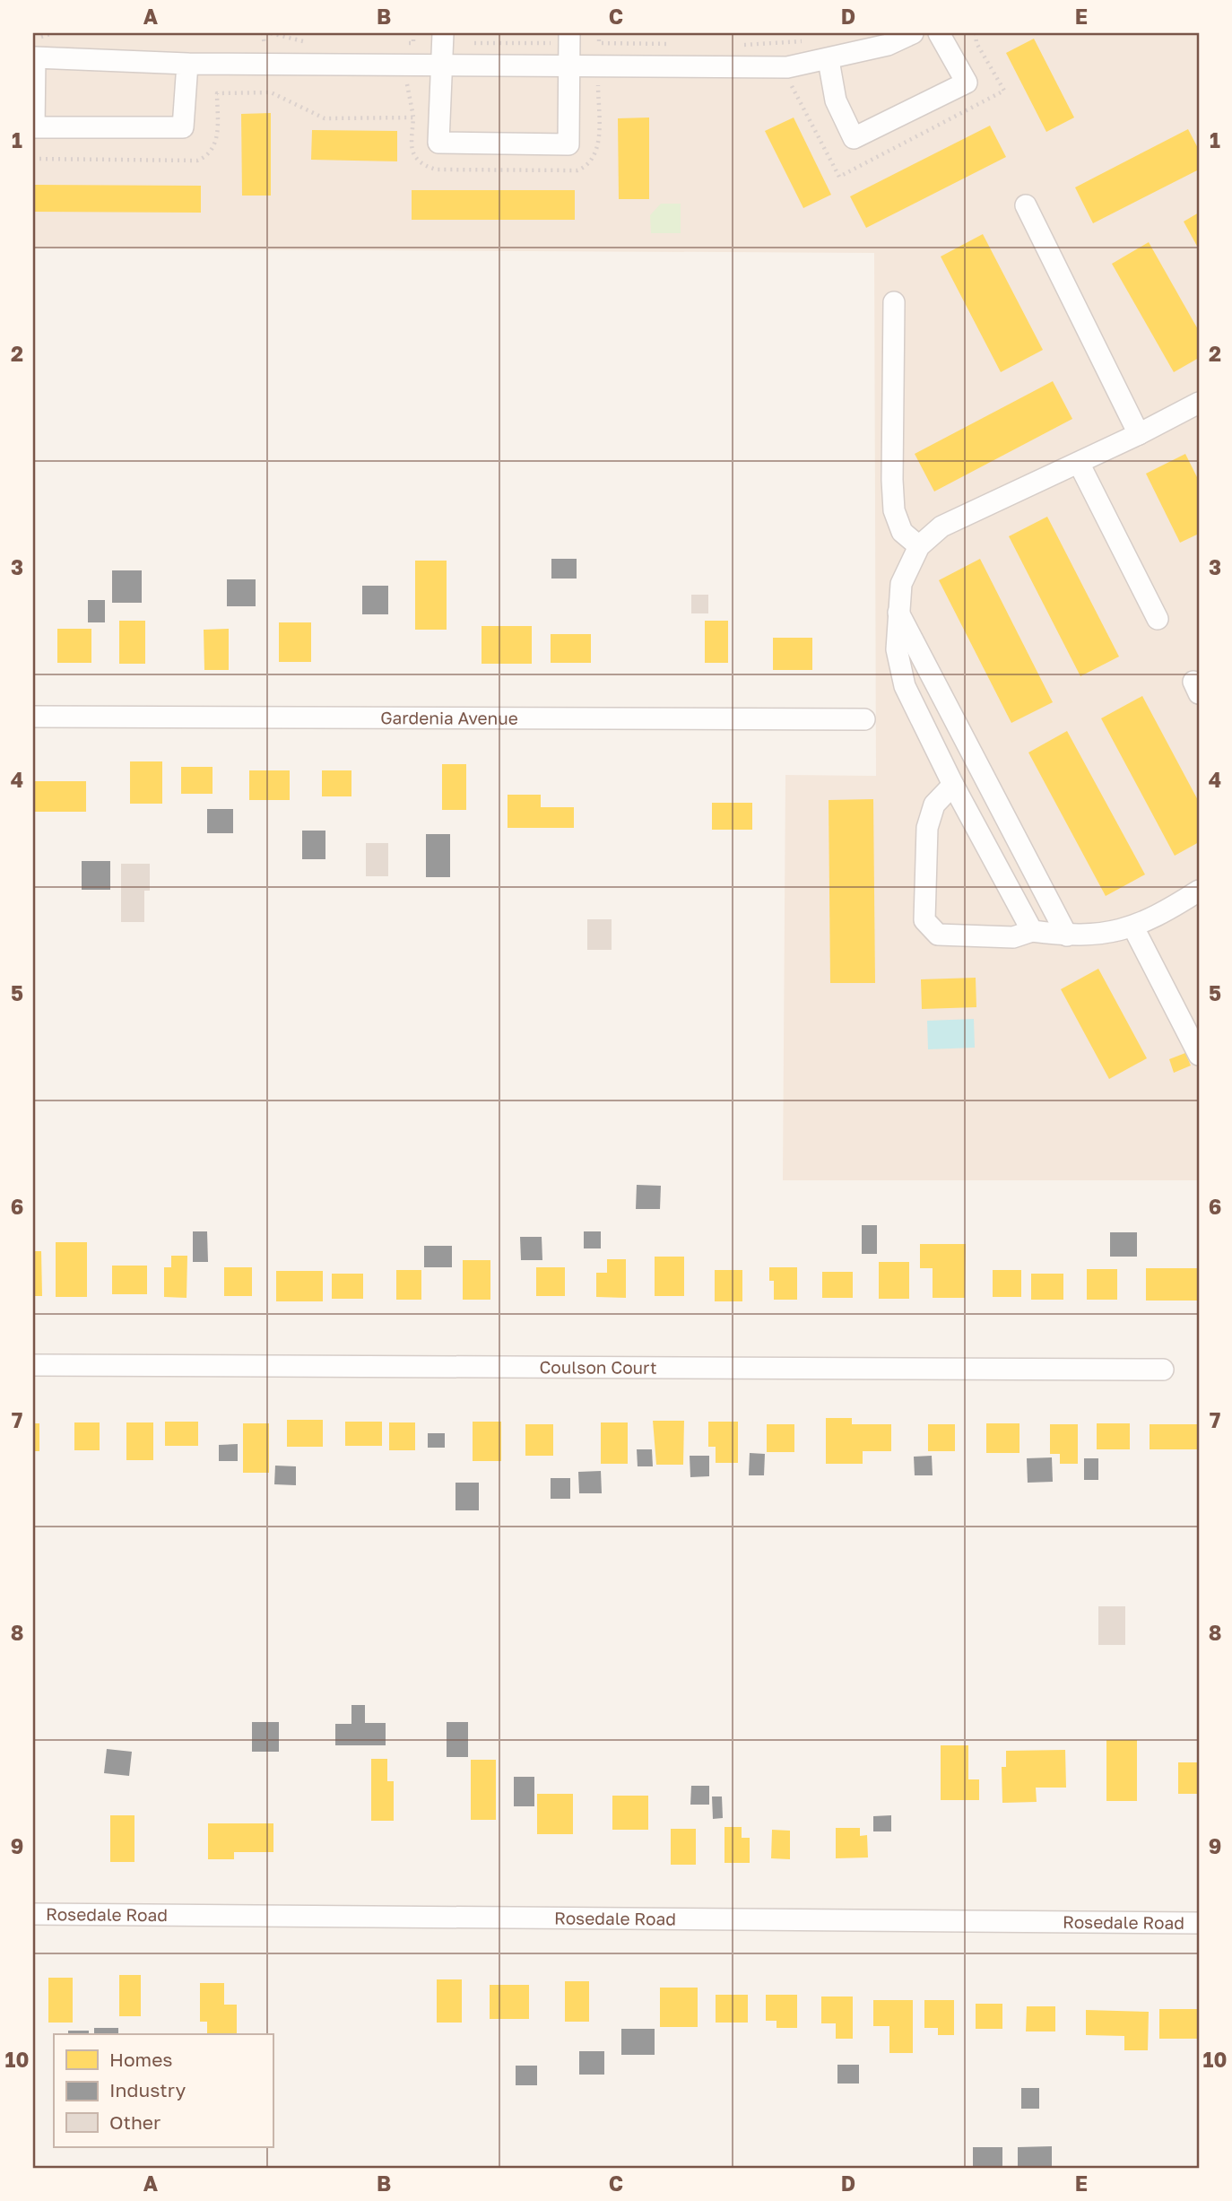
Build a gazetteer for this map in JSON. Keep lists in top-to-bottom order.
{
  "streets": {
    "street": ["Gardenia Avenue", "Coulson Court", "Rosedale Road"]
  },
  "legend": ["Homes", "Industry", "Other"],
  "grid": {
    "columns": [
      "A",
      "B",
      "C",
      "D",
      "E"
    ],
    "rows": [
      "1",
      "2",
      "3",
      "4",
      "5",
      "6",
      "7",
      "8",
      "9",
      "10"
    ]
  }
}
